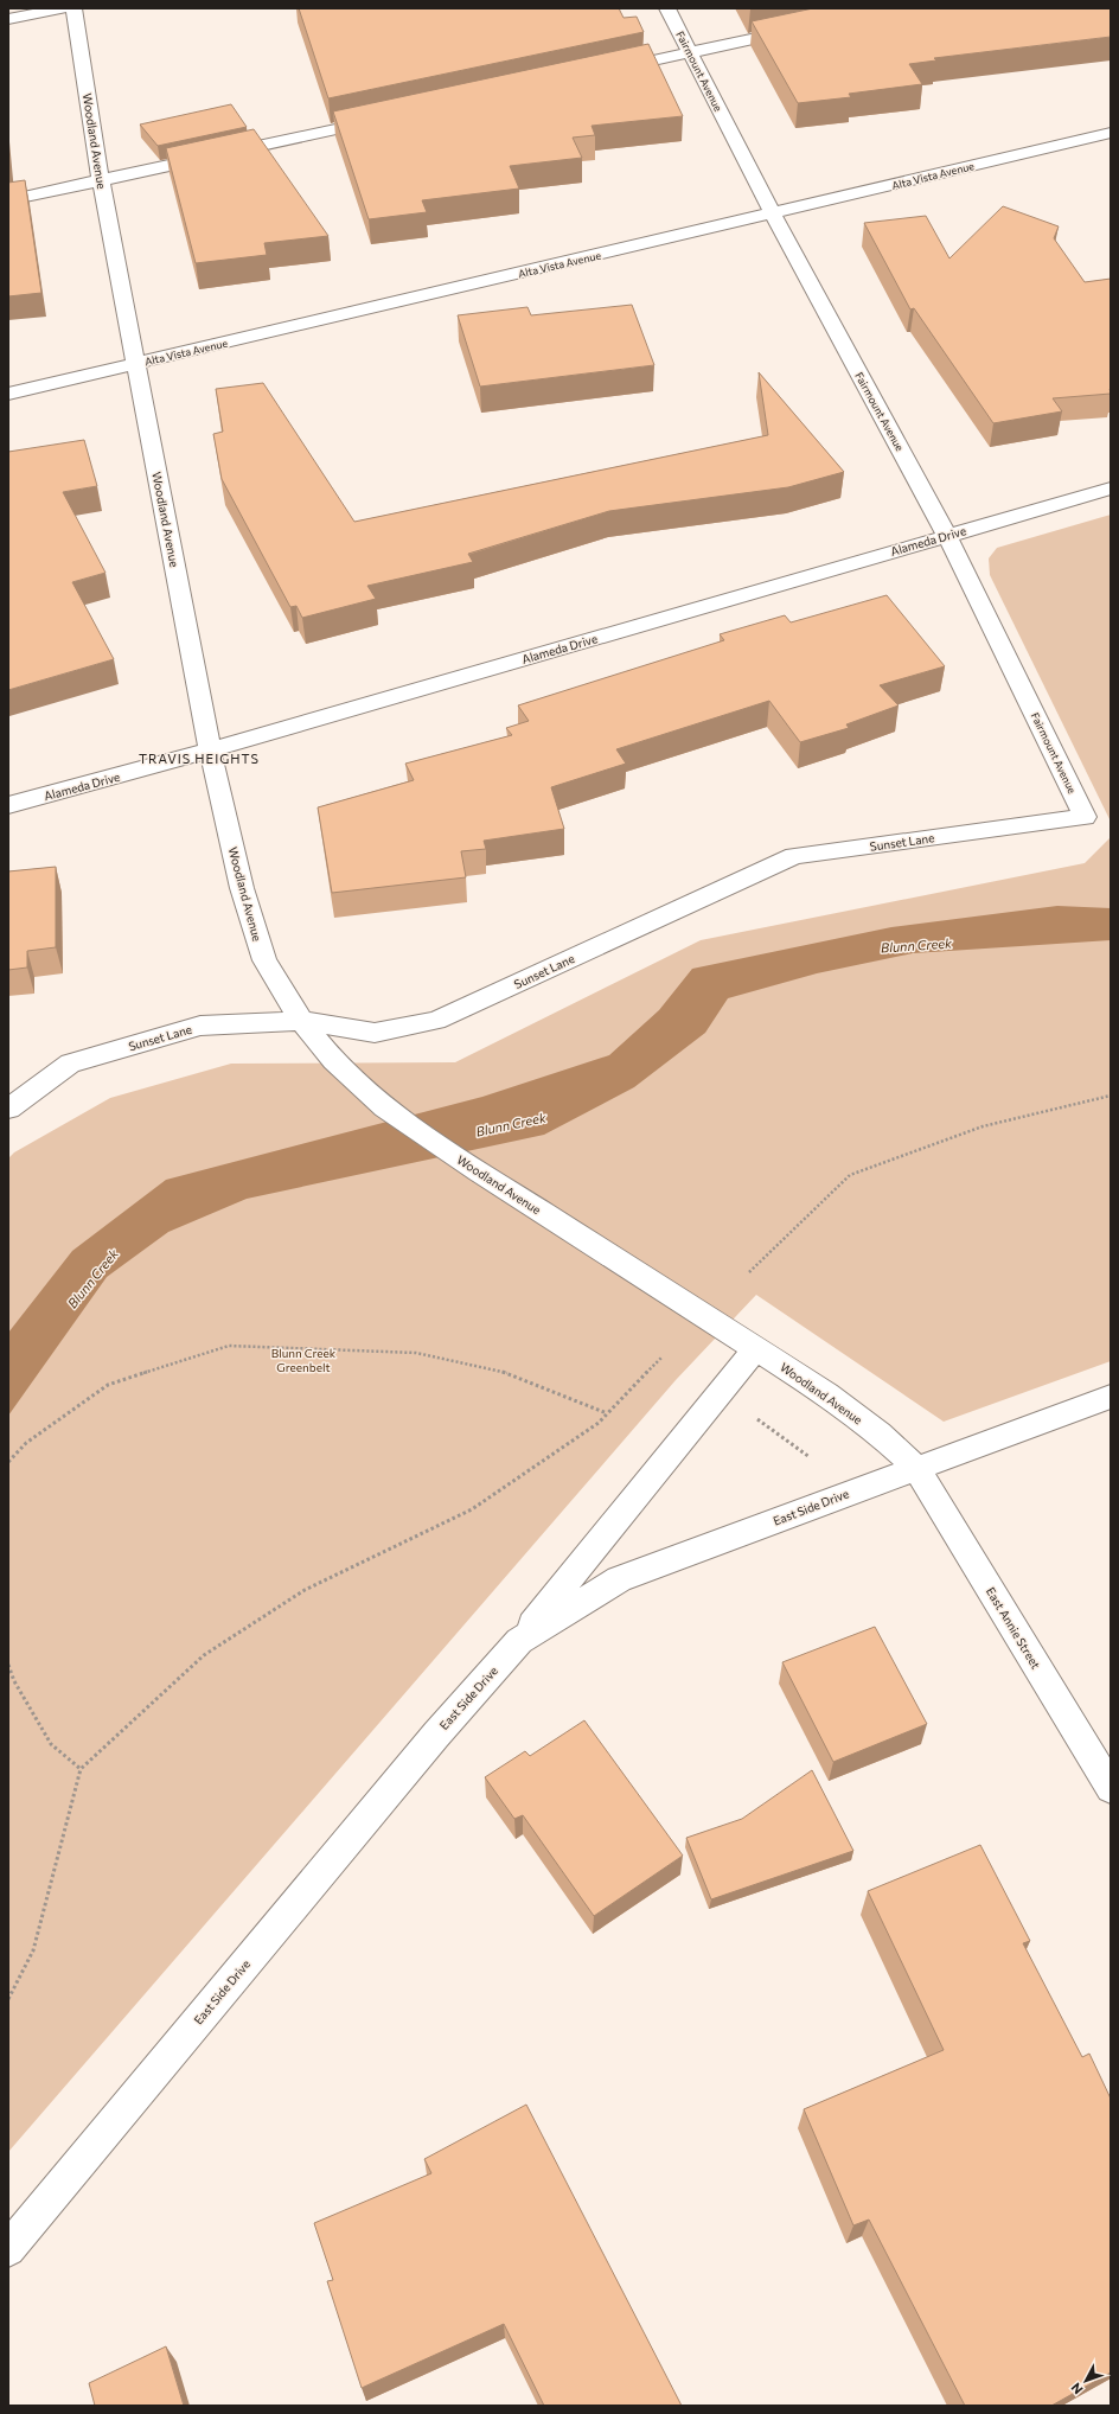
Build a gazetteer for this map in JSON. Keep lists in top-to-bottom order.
{
  "streets": {
    "street": [
      "Fairmount Avenue",
      "Woodland Avenue",
      "Alta Vista Avenue",
      "Alameda Drive",
      "Sunset Lane",
      "East Side Drive",
      "East Annie Street"
    ]
  },
  "crossings": [
    ["Fairmount Avenue", "Alta Vista Avenue"],
    ["Fairmount Avenue", "Alameda Drive"],
    ["Fairmount Avenue", "Sunset Lane"],
    ["Woodland Avenue", "Alta Vista Avenue"],
    ["Woodland Avenue", "Alameda Drive"],
    ["Woodland Avenue", "Sunset Lane"],
    ["Woodland Avenue", "East Side Drive"],
    ["Woodland Avenue", "East Annie Street"],
    ["East Side Drive", "East Annie Street"]
  ],
  "districts": ["TRAVIS HEIGHTS"],
  "water": ["Blunn Creek"],
  "parks": ["Blunn Creek Greenbelt"],
  "north": "bottom left"
}
